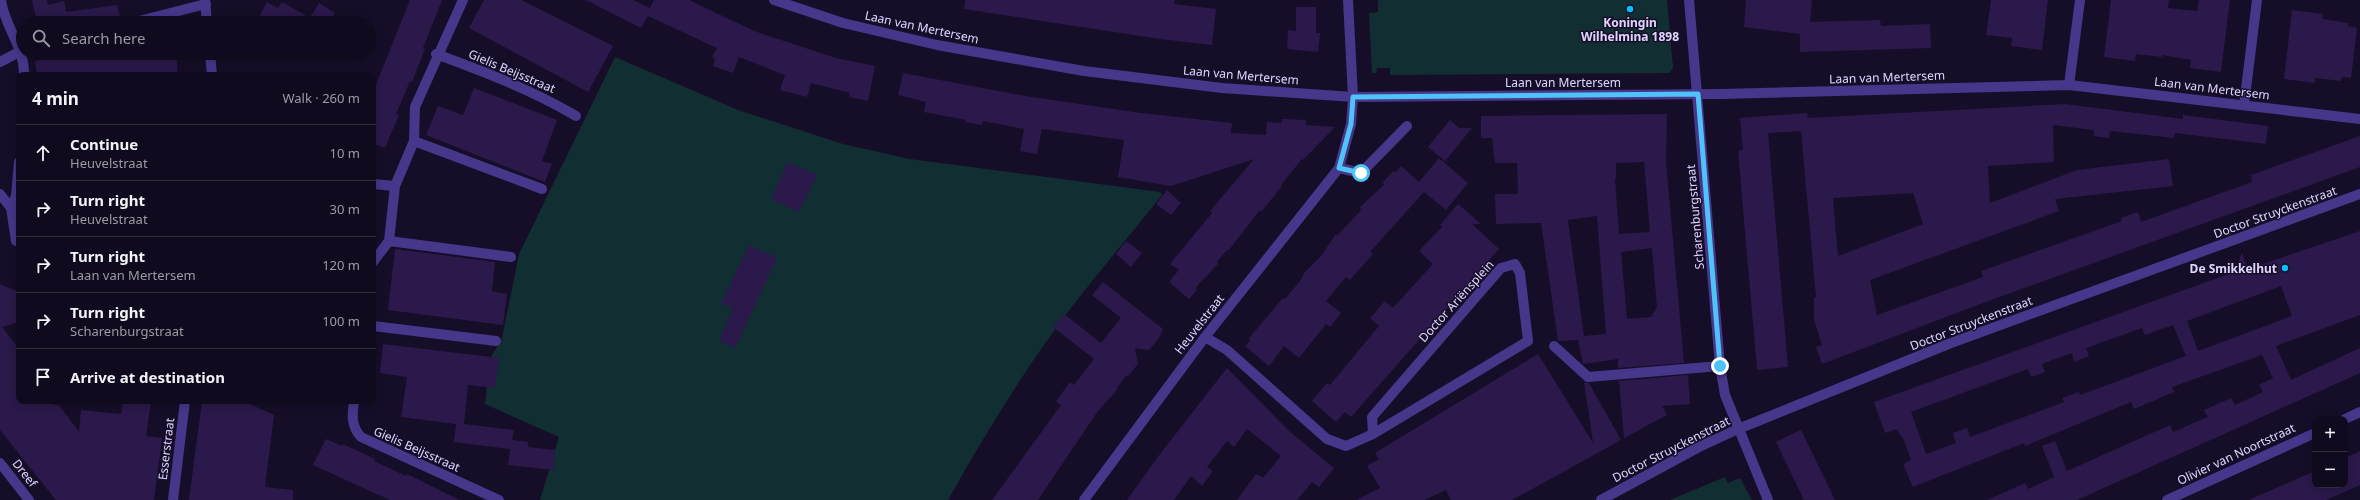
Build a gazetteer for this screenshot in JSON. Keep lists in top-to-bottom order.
{
  "streets": {
    "street": [
      "Laan van Mertersem",
      "Gielis Beijsstraat",
      "Doctor Struyckenstraat",
      "Scharenburgstraat",
      "Doctor Ariënsplein",
      "Heuvelstraat",
      "Esserstraat",
      "Olivier van Noortstraat",
      "Dreef"
    ]
  },
  "crossings": [
    ["Laan van Mertersem", "Scharenburgstraat"],
    ["Laan van Mertersem", "Heuvelstraat"],
    ["Doctor Struyckenstraat", "Scharenburgstraat"],
    ["Doctor Ariënsplein", "Heuvelstraat"]
  ],
  "places": ["Koningin Wilhelmina 1898", "De Smikkelhut"],
  "page": {
    "search": "Search here",
    "heading": ["4 min", "Walk · 260 m"],
    "list": [
      ["Continue", "Heuvelstraat", "10 m"],
      ["Turn right", "Heuvelstraat", "30 m"],
      ["Turn right", "Laan van Mertersem", "120 m"],
      ["Turn right", "Scharenburgstraat", "100 m"],
      "Arrive at destination"
    ],
    "map_buttons": ["+", "−"]
  }
}
